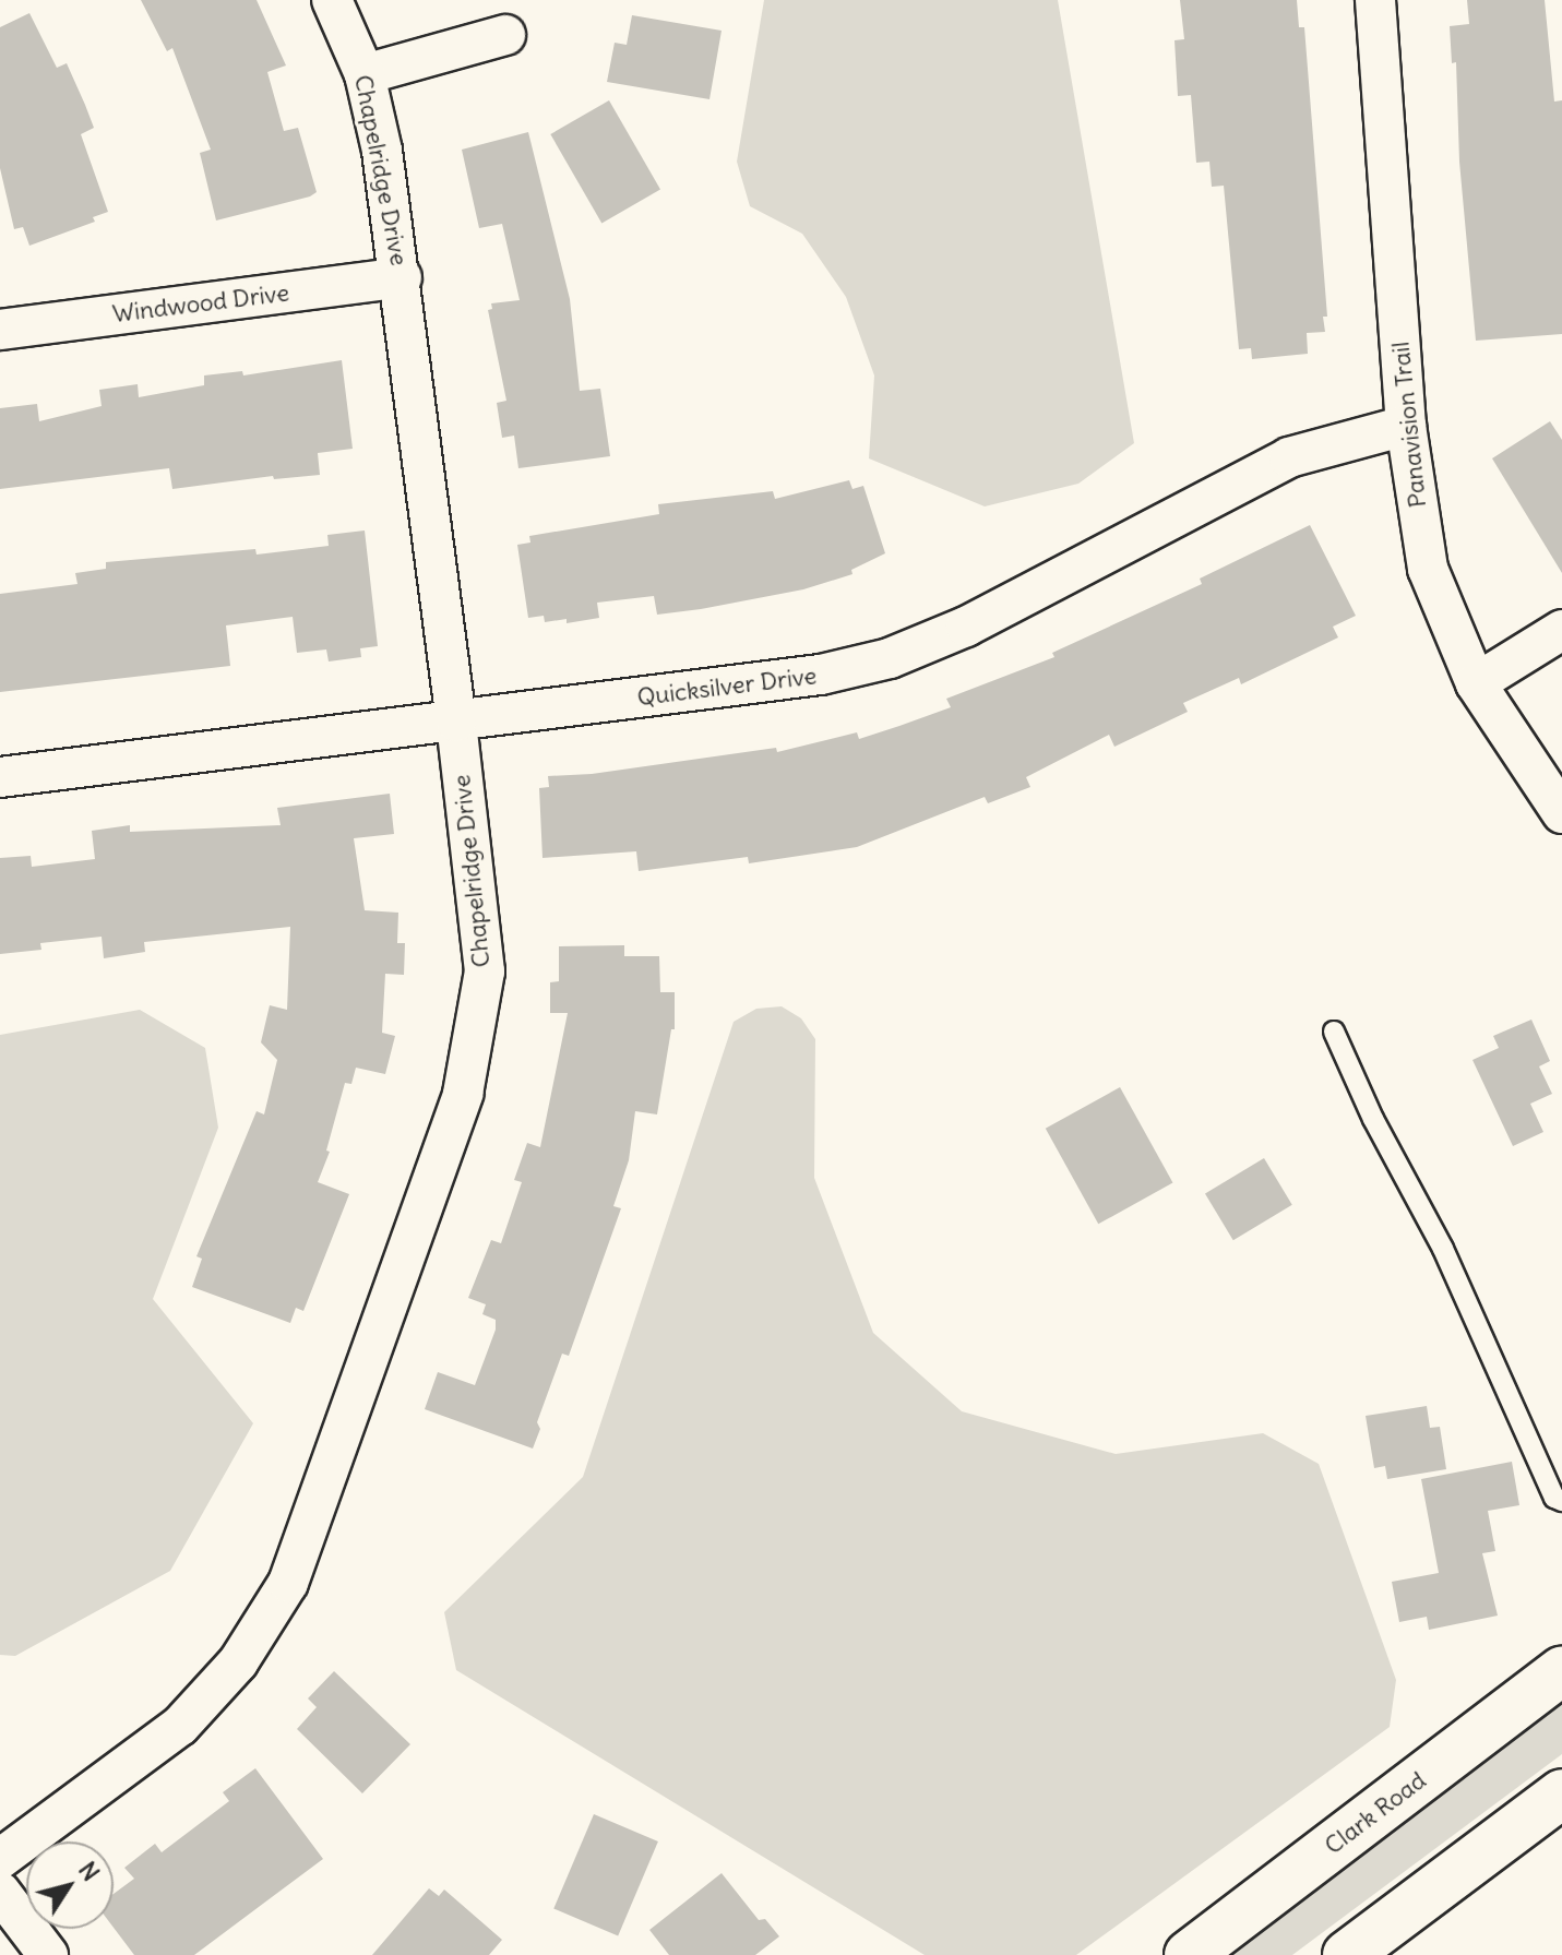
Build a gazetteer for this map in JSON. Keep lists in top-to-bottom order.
{
  "streets": {
    "main road": ["Clark Road"],
    "street": [
      "Chapelridge Drive",
      "Windwood Drive",
      "Panavision Trail",
      "Quicksilver Drive"
    ]
  },
  "crossings": [
    ["Chapelridge Drive", "Windwood Drive"],
    ["Chapelridge Drive", "Quicksilver Drive"],
    ["Panavision Trail", "Quicksilver Drive"]
  ],
  "north": "top right"
}
